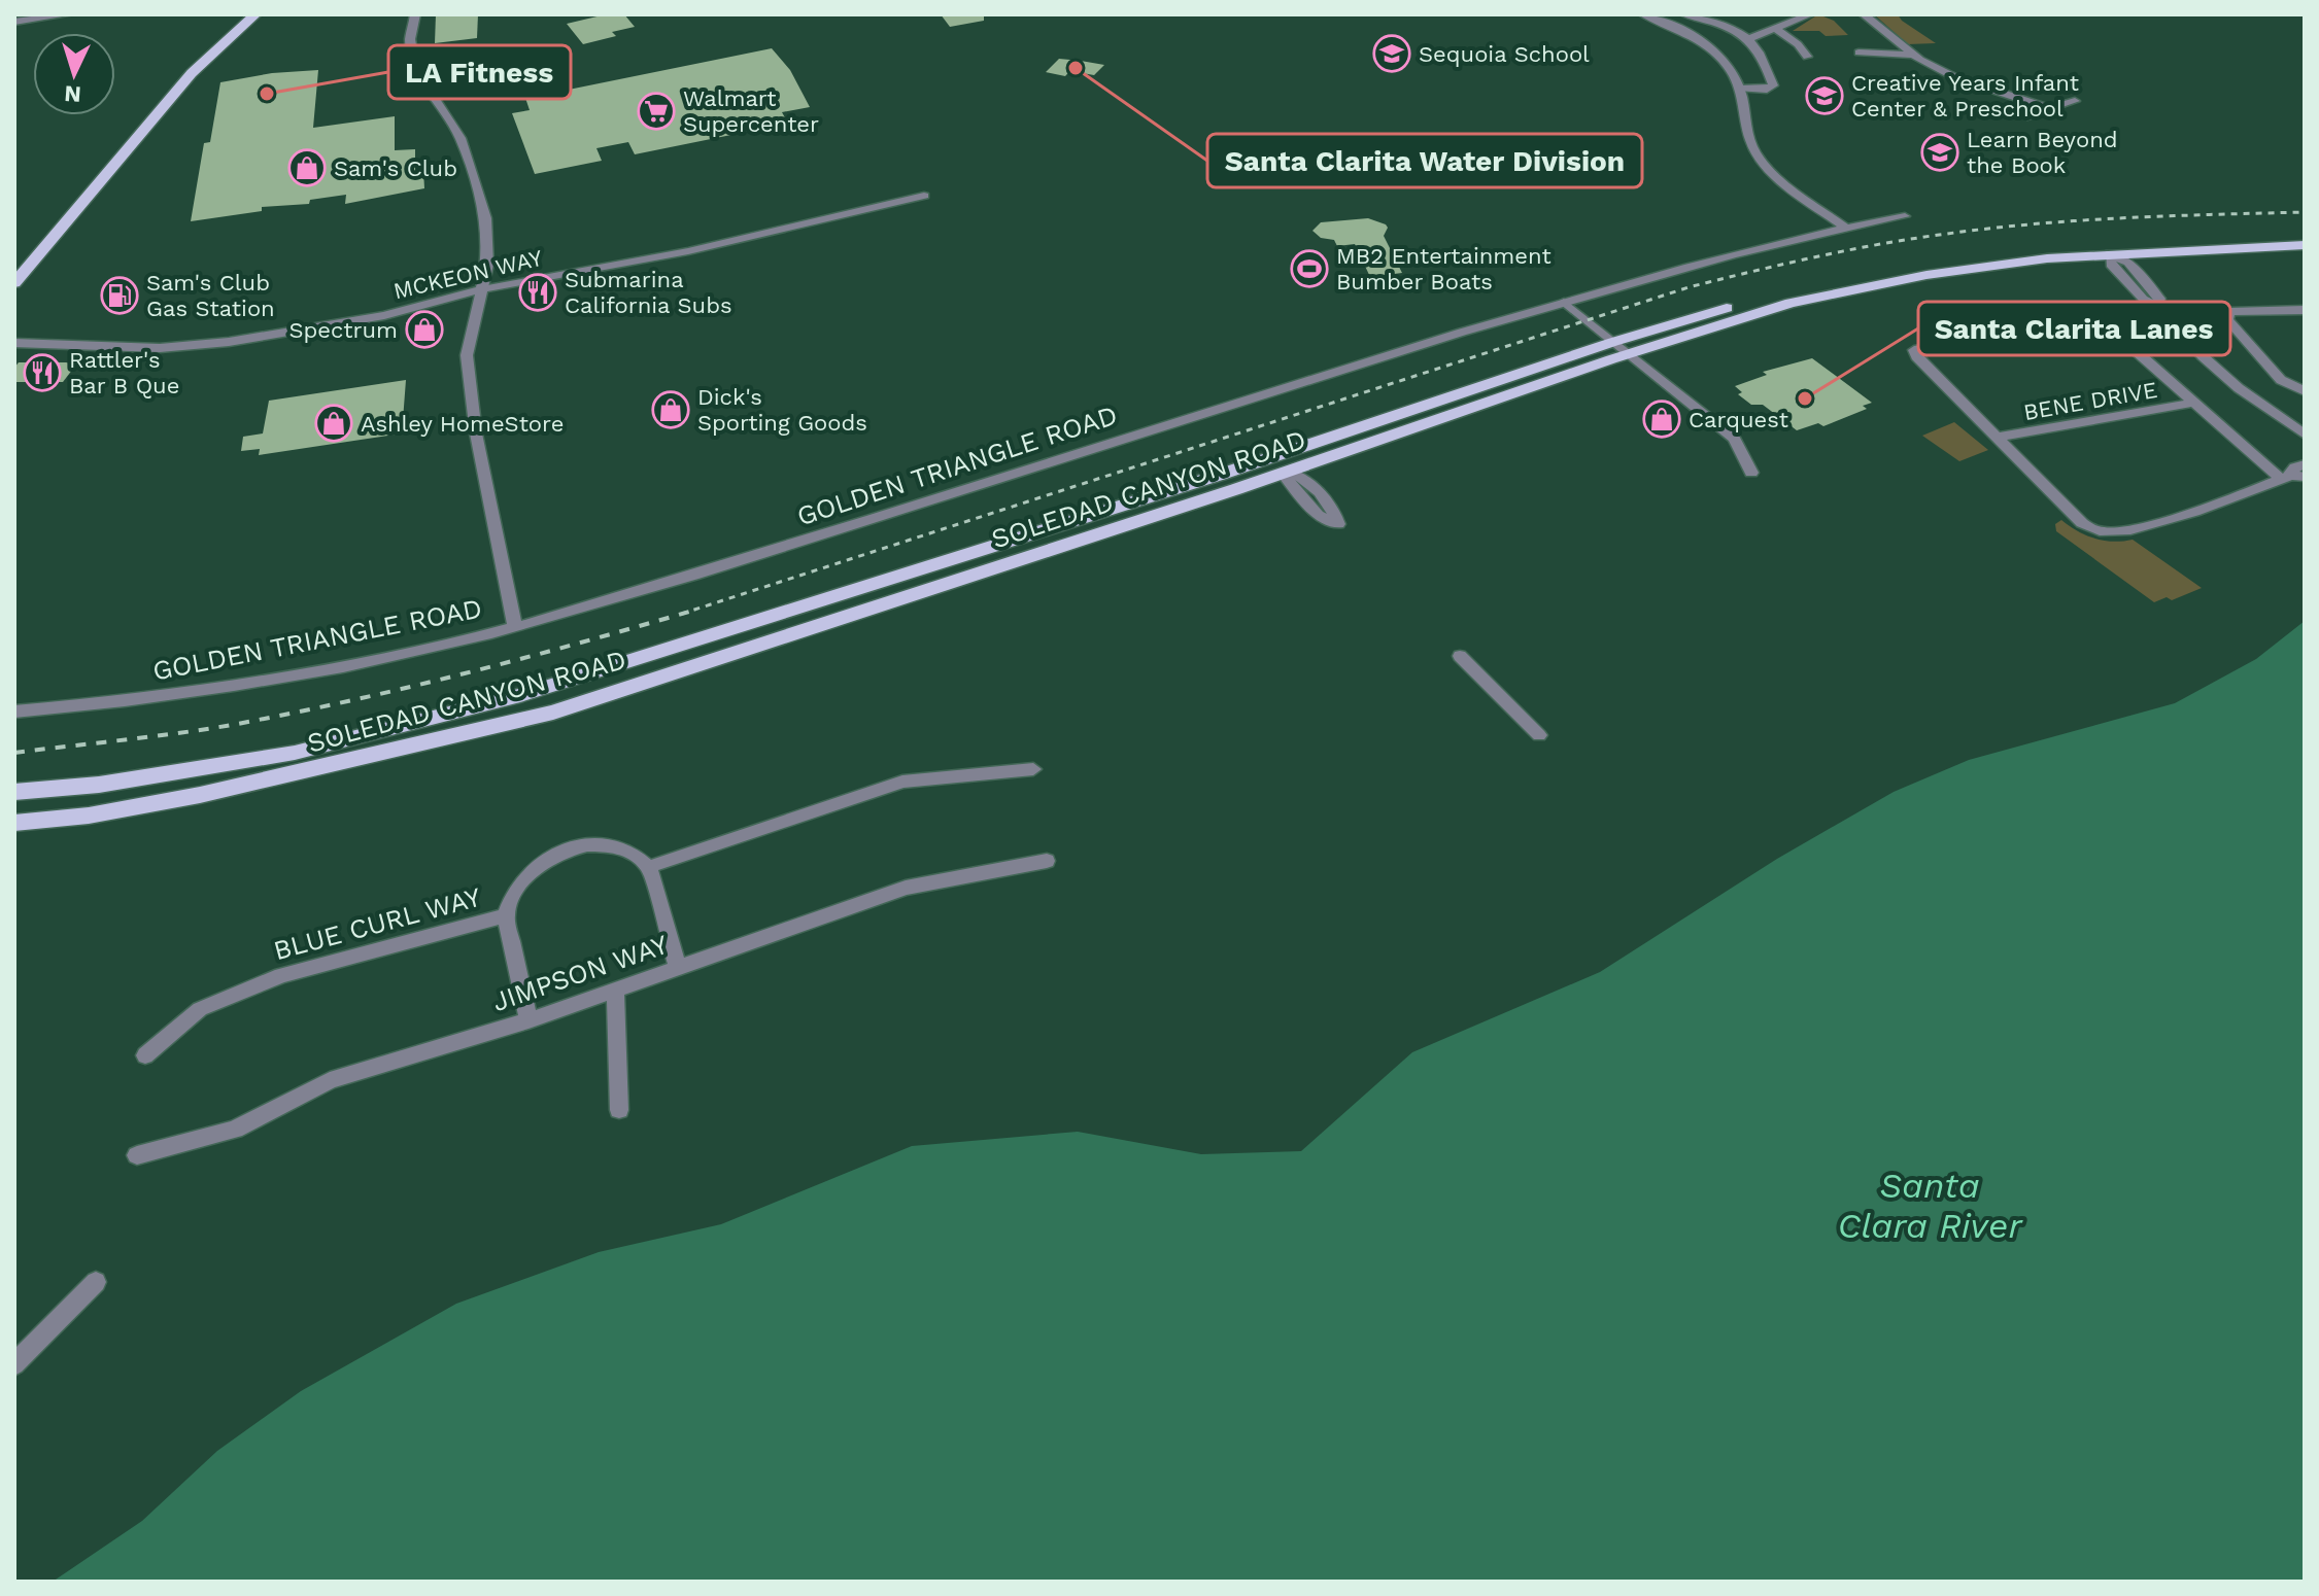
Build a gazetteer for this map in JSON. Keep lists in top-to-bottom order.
{
  "streets": {
    "main road": ["SOLEDAD CANYON ROAD"],
    "street": [
      "MCKEON WAY",
      "BENE DRIVE",
      "GOLDEN TRIANGLE ROAD",
      "BLUE CURL WAY",
      "JIMPSON WAY"
    ]
  },
  "water": ["Santa Clara River"],
  "places": {
    "school or university": ["Sequoia School", "Creative Years Infant Center & Preschool", "Learn Beyond the Book"],
    "other": ["Santa Clarita Water Division", "LA Fitness", "Santa Clarita Lanes"],
    "supermarket": ["Walmart Supercenter"],
    "shop": [
      "Sam's Club",
      "Spectrum",
      "Dick's Sporting Goods",
      "Carquest",
      "Ashley HomeStore"
    ],
    "sports": ["MB2 Entertainment Bumber Boats"],
    "restaurant": ["Submarina California Subs", "Rattler's Bar B Que"],
    "fuel station": ["Sam's Club Gas Station"]
  },
  "north": "bottom"
}
